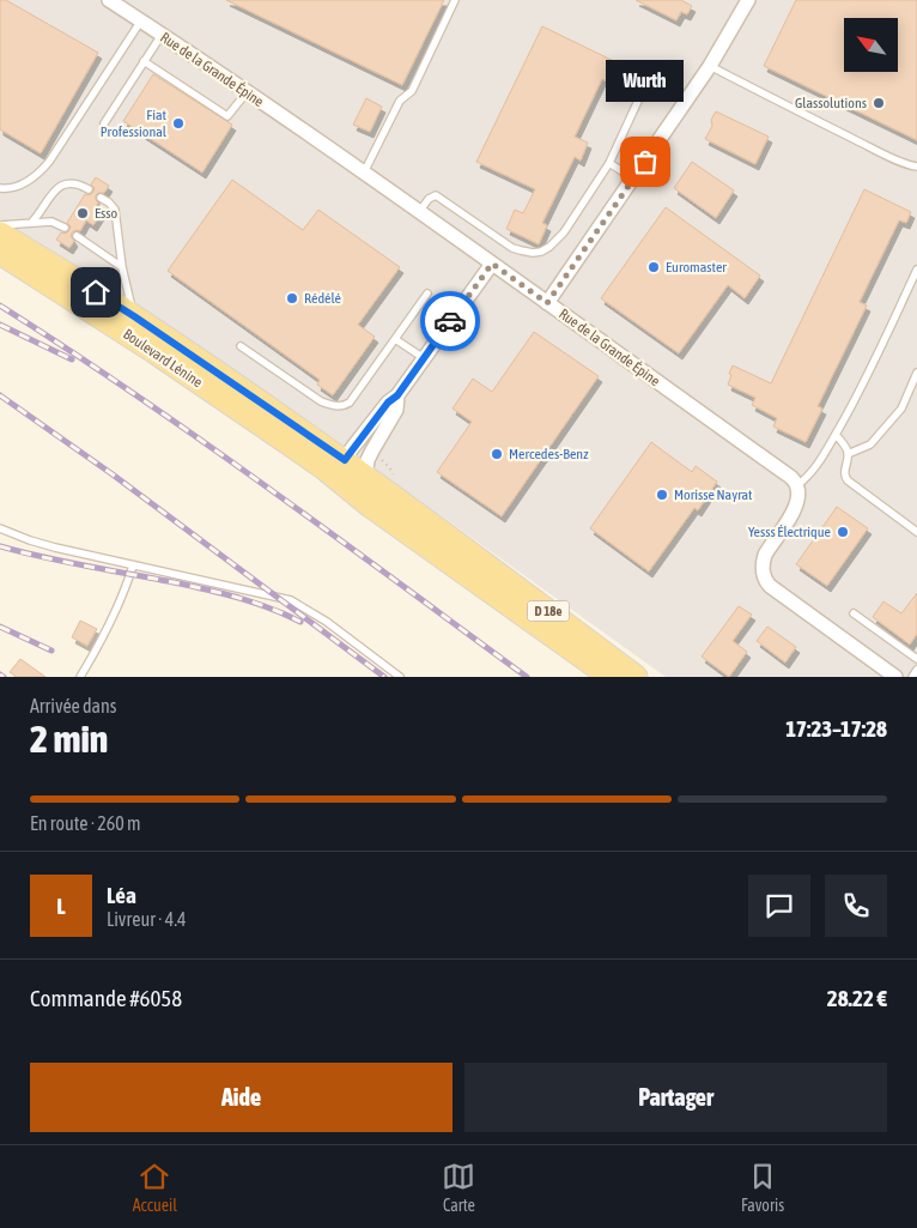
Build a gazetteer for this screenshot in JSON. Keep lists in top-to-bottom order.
{
  "streets": {
    "main road": ["Boulevard Lénine", "D 18e"],
    "street": ["Rue de la Grande Épine"]
  },
  "places": [
    "Glassolutions",
    "Fiat Professional",
    "Wurth",
    "Esso",
    "Euromaster",
    "Rédélé",
    "Mercedes-Benz",
    "Morisse Nayrat",
    "Yesss Électrique"
  ],
  "north": "top left",
  "page": {
    "bubble": "Wurth",
    "heading": ["2 min", "Arrivée dans", "17:23–17:28"],
    "panel": [
      "Léa",
      "Livreur · 4.4",
      "Commande #6058",
      "28.22 €"
    ],
    "bar": "En route · 260 m",
    "round": "L",
    "buttons": ["Aide", "Partager"],
    "tabs": ["Accueil", "Carte", "Favoris"]
  }
}
